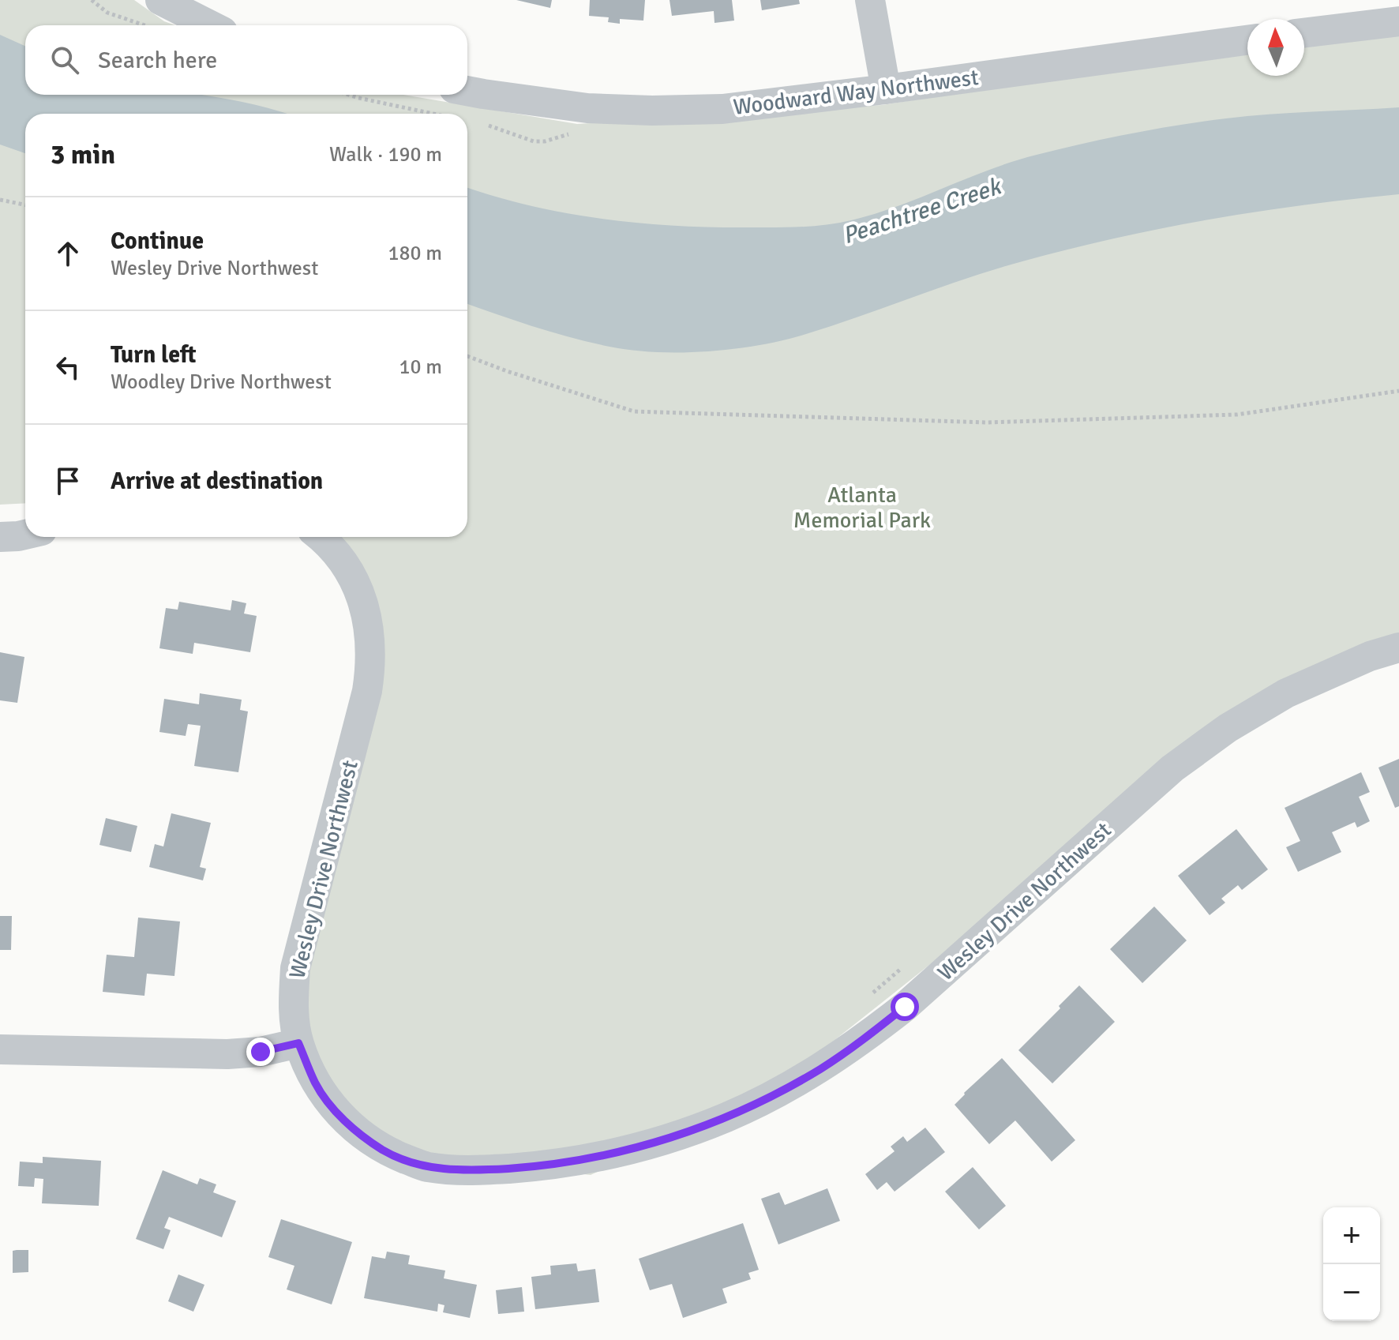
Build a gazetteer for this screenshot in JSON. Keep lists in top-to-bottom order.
{
  "streets": {
    "street": ["Woodward Way Northwest", "Wesley Drive Northwest"]
  },
  "water": ["Peachtree Creek"],
  "parks": ["Atlanta Memorial Park"],
  "north": "top",
  "page": {
    "search": "Search here",
    "heading": ["3 min", "Walk · 190 m"],
    "list": [
      ["Continue", "Wesley Drive Northwest", "180 m"],
      ["Turn left", "Woodley Drive Northwest", "10 m"],
      "Arrive at destination"
    ],
    "map_buttons": ["+", "−"]
  }
}
